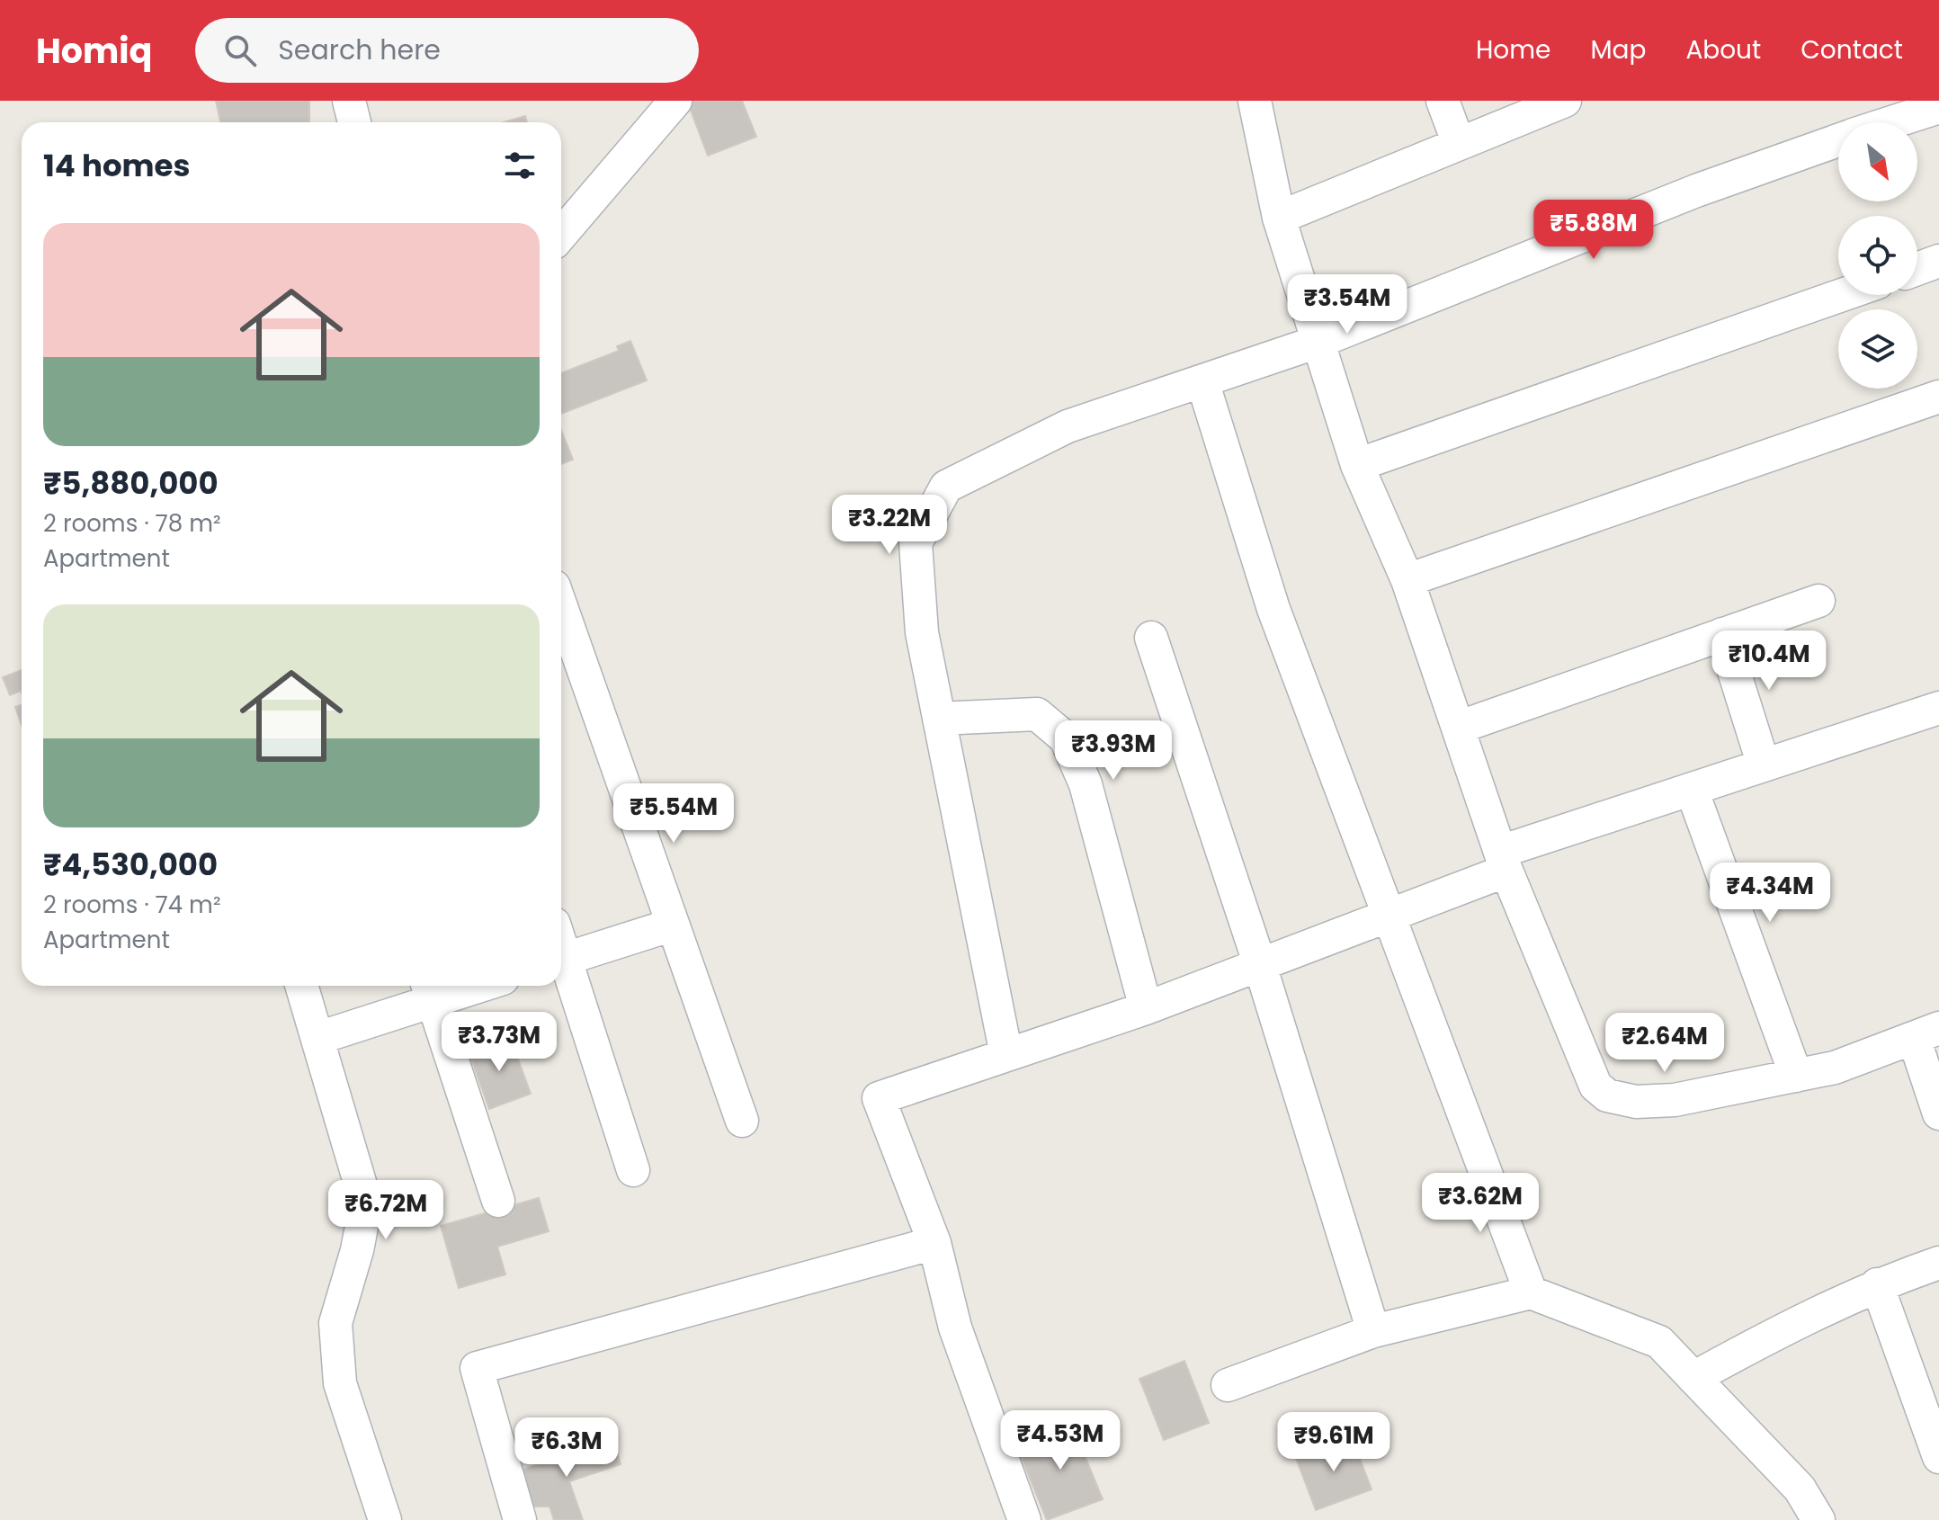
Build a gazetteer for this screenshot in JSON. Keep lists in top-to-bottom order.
{
  "north": "bottom right",
  "page": {
    "header": "Homiq",
    "search": "Search here",
    "nav": [
      "Home",
      "Map",
      "About",
      "Contact"
    ],
    "heading": "14 homes",
    "price": [
      "₹5.88M",
      "₹3.54M",
      "₹3.22M",
      "₹10.4M",
      "₹3.93M",
      "₹5.54M",
      "₹4.34M",
      "₹3.73M",
      "₹2.64M",
      "₹3.62M",
      "₹6.72M",
      "₹4.53M",
      "₹9.61M",
      "₹6.3M"
    ],
    "list": [
      {
        "name": "₹5,880,000",
        "note": "2 rooms · 78 m² · Apartment"
      },
      {
        "name": "₹4,530,000",
        "note": "2 rooms · 74 m² · Apartment"
      }
    ]
  }
}
